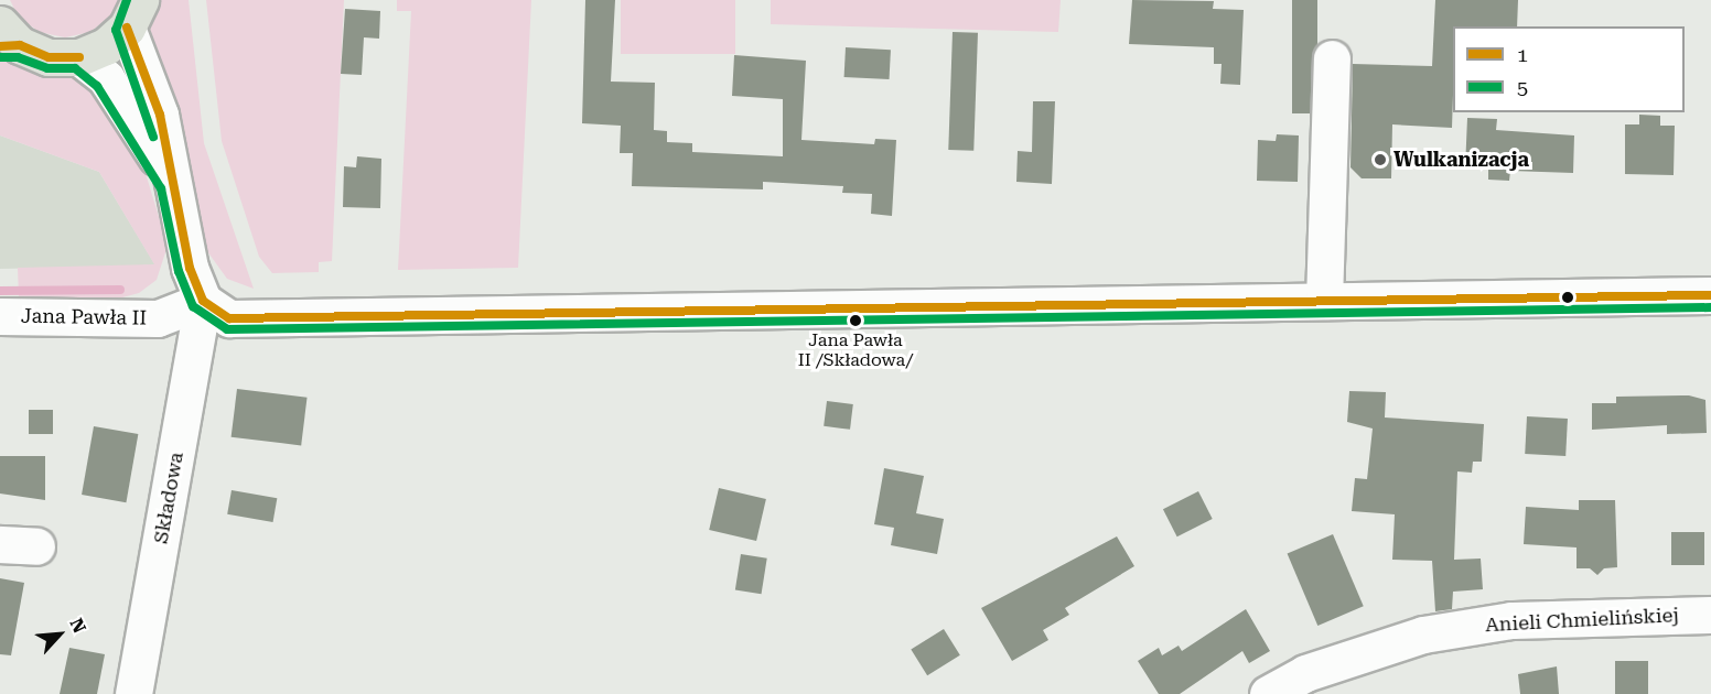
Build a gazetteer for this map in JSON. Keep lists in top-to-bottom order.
{
  "streets": {
    "street": ["Jana Pawła II", "Składowa", "Anieli Chmielińskiej"]
  },
  "crossings": [
    ["Jana Pawła II", "Składowa"]
  ],
  "places": ["Wulkanizacja", "Jana Pawła II /Składowa/"],
  "lines": ["transit line 5", "transit line 1"],
  "legend": ["1", "5"],
  "north": "top right"
}
